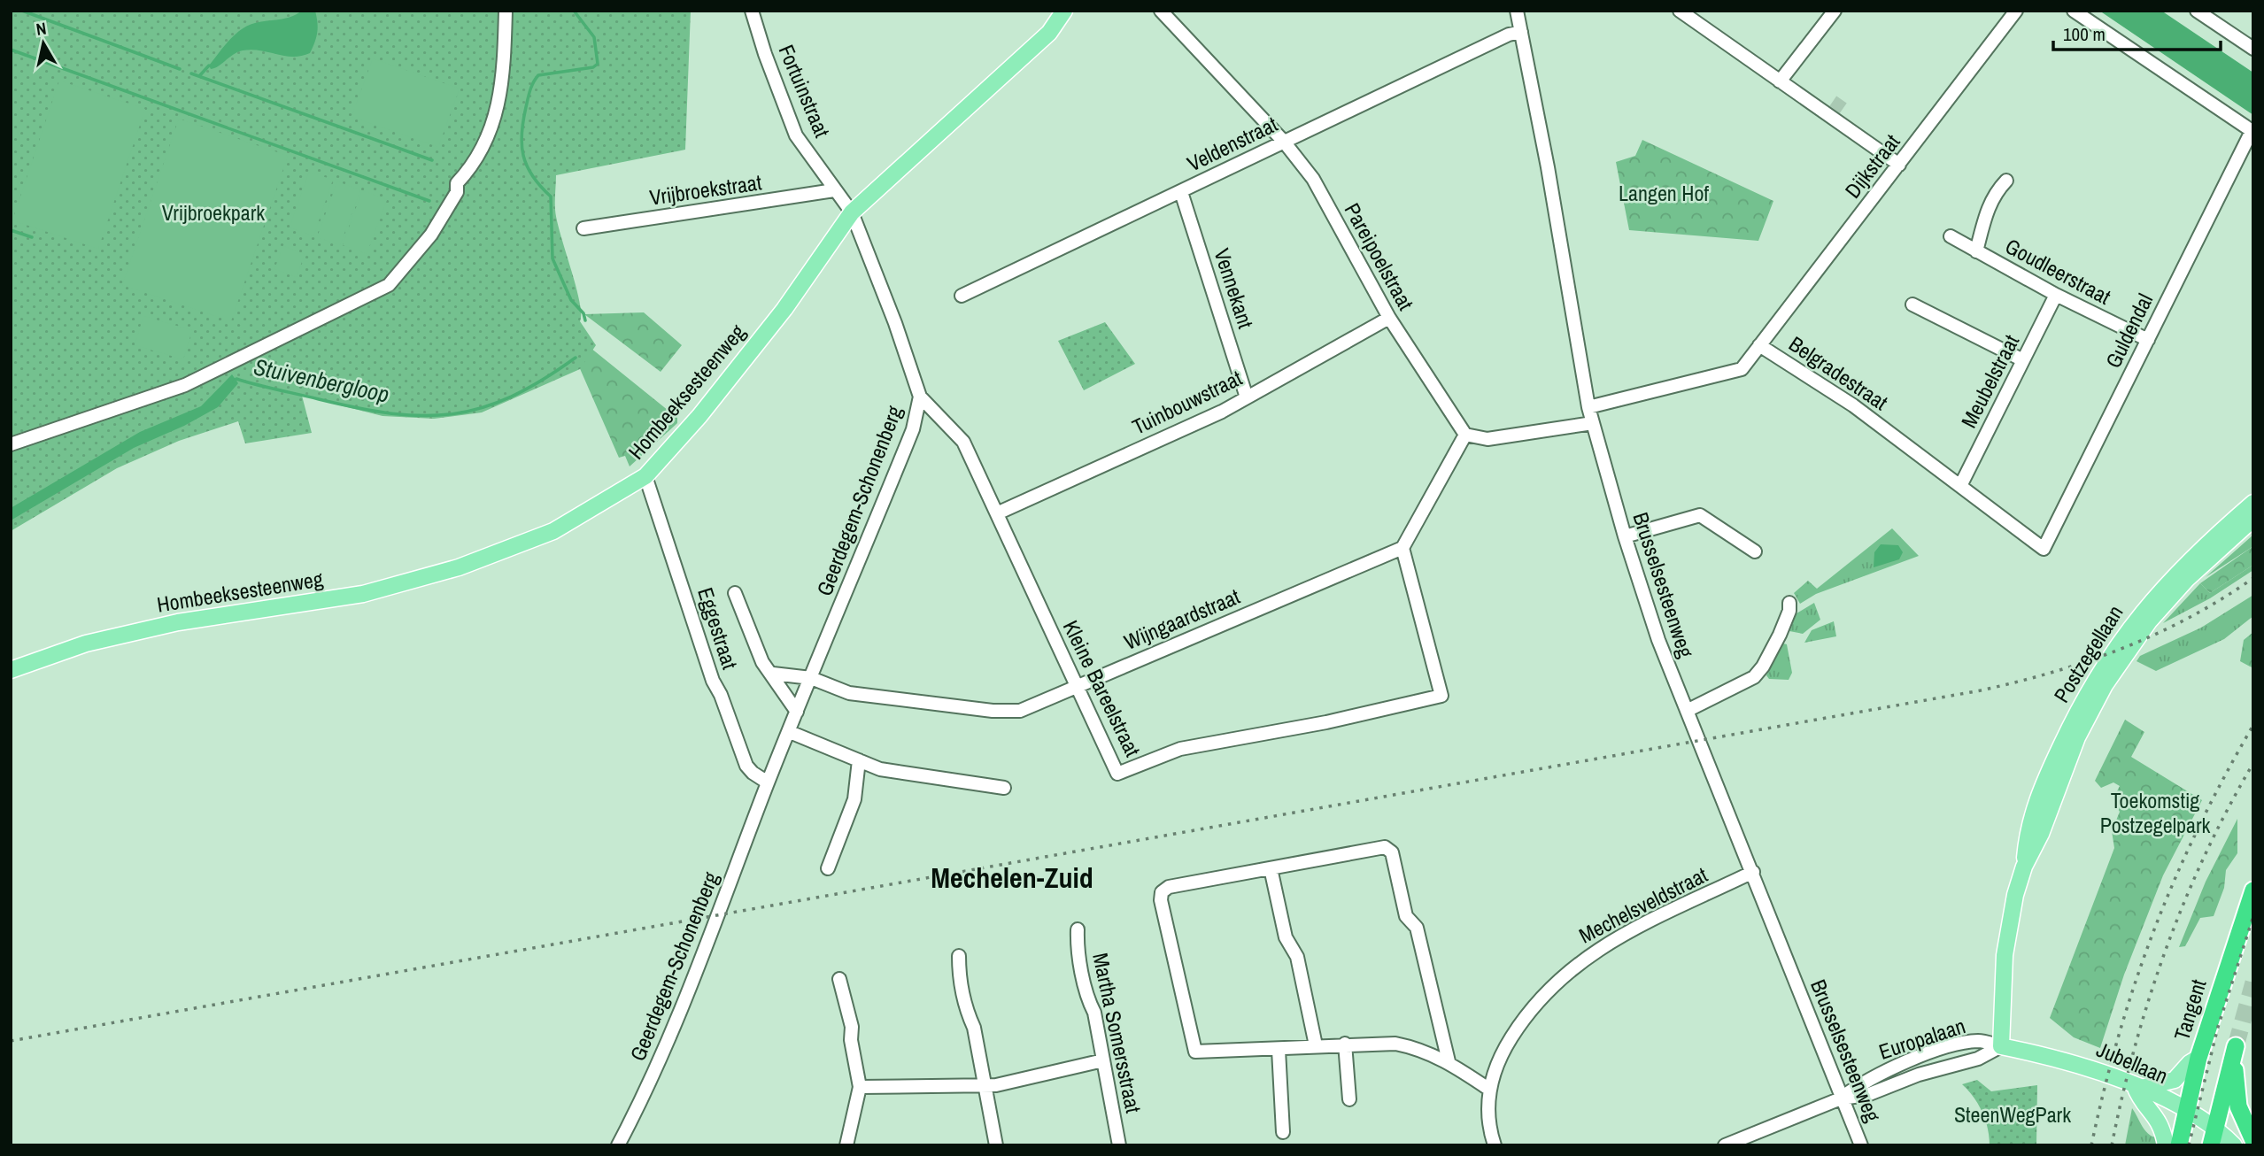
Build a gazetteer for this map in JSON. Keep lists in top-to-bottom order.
{
  "streets": {
    "highway": ["Tangent"],
    "main road": ["Hombeeksesteenweg", "Postzegellaan", "Jubellaan"],
    "street": [
      "Fortuinstraat",
      "Veldenstraat",
      "Dijkstraat",
      "Vrijbroekstraat",
      "Pareipoelstraat",
      "Goudleerstraat",
      "Vennekant",
      "Guldendal",
      "Belgradestraat",
      "Meubelstraat",
      "Tuinbouwstraat",
      "Geerdegem-Schonenberg",
      "Brusselsesteenweg",
      "Wijngaardstraat",
      "Eggestraat",
      "Kleine Bareelstraat",
      "Mechelsveldstraat",
      "Martha Somersstraat",
      "Europalaan"
    ]
  },
  "crossings": [
    ["Fortuinstraat", "Vrijbroekstraat"],
    ["Fortuinstraat", "Hombeeksesteenweg"],
    ["Fortuinstraat", "Geerdegem-Schonenberg"],
    ["Veldenstraat", "Pareipoelstraat"],
    ["Veldenstraat", "Vennekant"],
    ["Veldenstraat", "Brusselsesteenweg"],
    ["Dijkstraat", "Belgradestraat"],
    ["Pareipoelstraat", "Tuinbouwstraat"],
    ["Goudleerstraat", "Guldendal"],
    ["Goudleerstraat", "Meubelstraat"],
    ["Vennekant", "Tuinbouwstraat"],
    ["Guldendal", "Belgradestraat"],
    ["Belgradestraat", "Meubelstraat"],
    ["Belgradestraat", "Brusselsesteenweg"],
    ["Hombeeksesteenweg", "Geerdegem-Schonenberg"],
    ["Hombeeksesteenweg", "Eggestraat"],
    ["Tuinbouwstraat", "Kleine Bareelstraat"],
    ["Geerdegem-Schonenberg", "Wijngaardstraat"],
    ["Geerdegem-Schonenberg", "Eggestraat"],
    ["Geerdegem-Schonenberg", "Kleine Bareelstraat"],
    ["Brusselsesteenweg", "Mechelsveldstraat"],
    ["Brusselsesteenweg", "Europalaan"],
    ["Wijngaardstraat", "Kleine Bareelstraat"],
    ["Postzegellaan", "Europalaan"],
    ["Postzegellaan", "Jubellaan"],
    ["Tangent", "Jubellaan"],
    ["Europalaan", "Jubellaan"]
  ],
  "districts": ["Mechelen-Zuid"],
  "water": ["Stuivenbergloop"],
  "parks": [
    "Langen Hof",
    "Vrijbroekpark",
    "Toekomstig Postzegelpark",
    "SteenWegPark"
  ],
  "scale_bar": "100 m",
  "north": "top"
}
